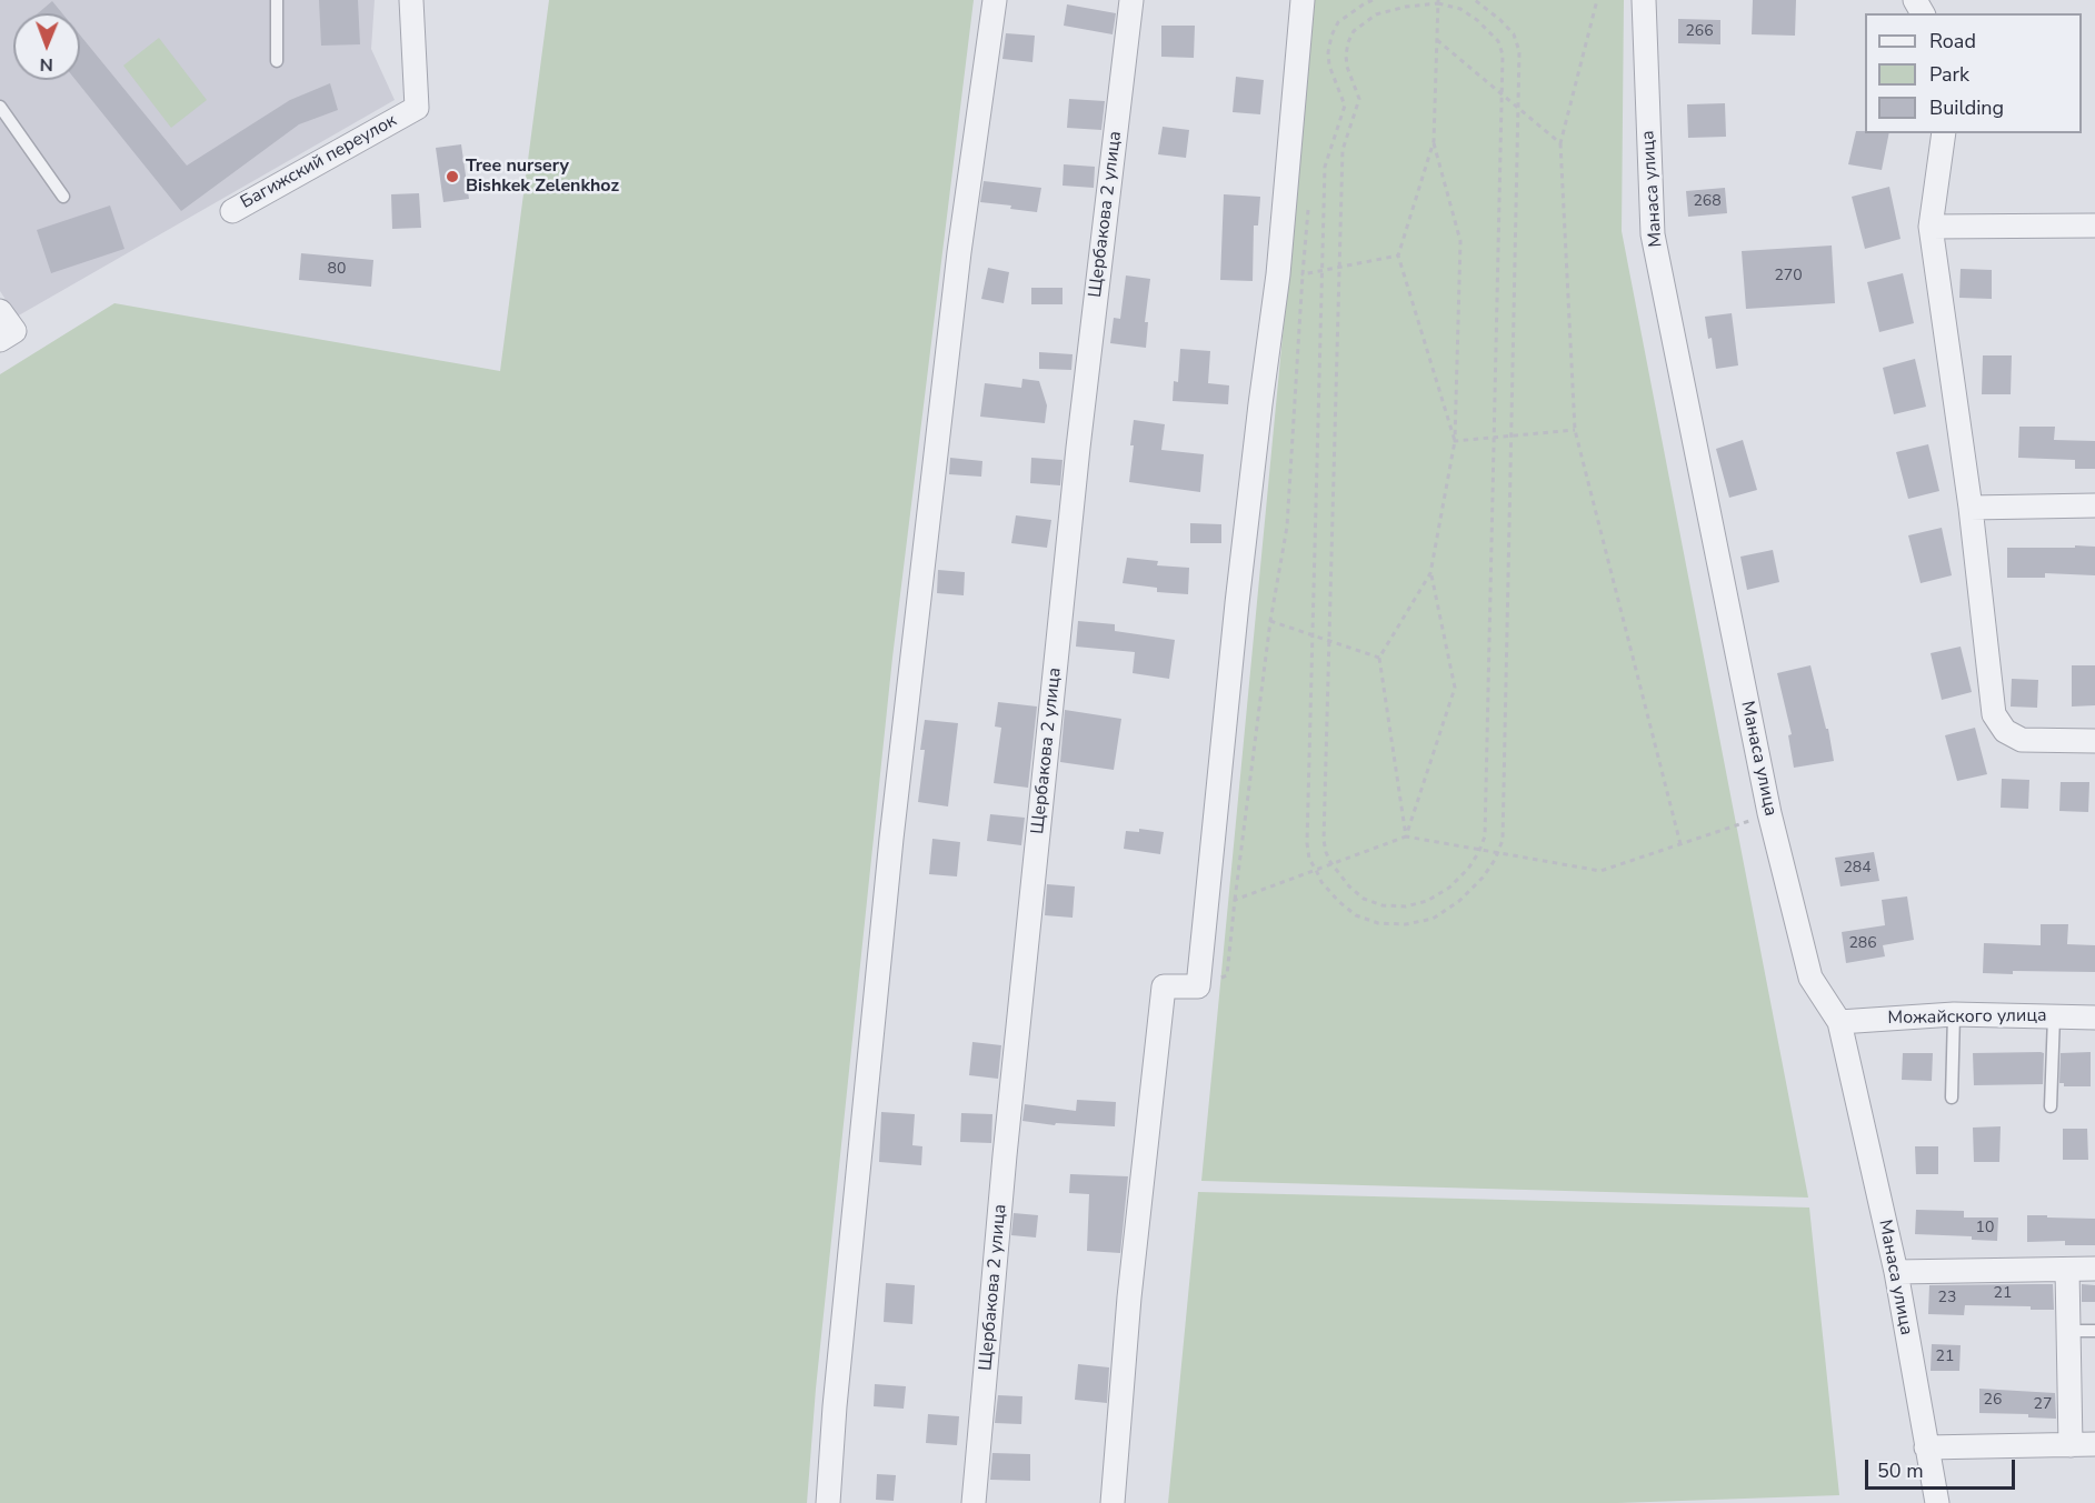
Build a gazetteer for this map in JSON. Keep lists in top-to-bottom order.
{
  "streets": {
    "street": [
      "Багижский переулок",
      "Манаса улица",
      "Щербакова 2 улица",
      "Можайского улица"
    ]
  },
  "crossings": [
    ["Манаса улица", "Можайского улица"]
  ],
  "places": ["Tree nursery Bishkek Zelenkhoz"],
  "house_numbers": [
    "266",
    "268",
    "80",
    "270",
    "284",
    "286",
    "10",
    "21",
    "23",
    "21",
    "26",
    "27"
  ],
  "legend": ["Road", "Park", "Building"],
  "scale_bar": "50 m",
  "north": "bottom"
}
